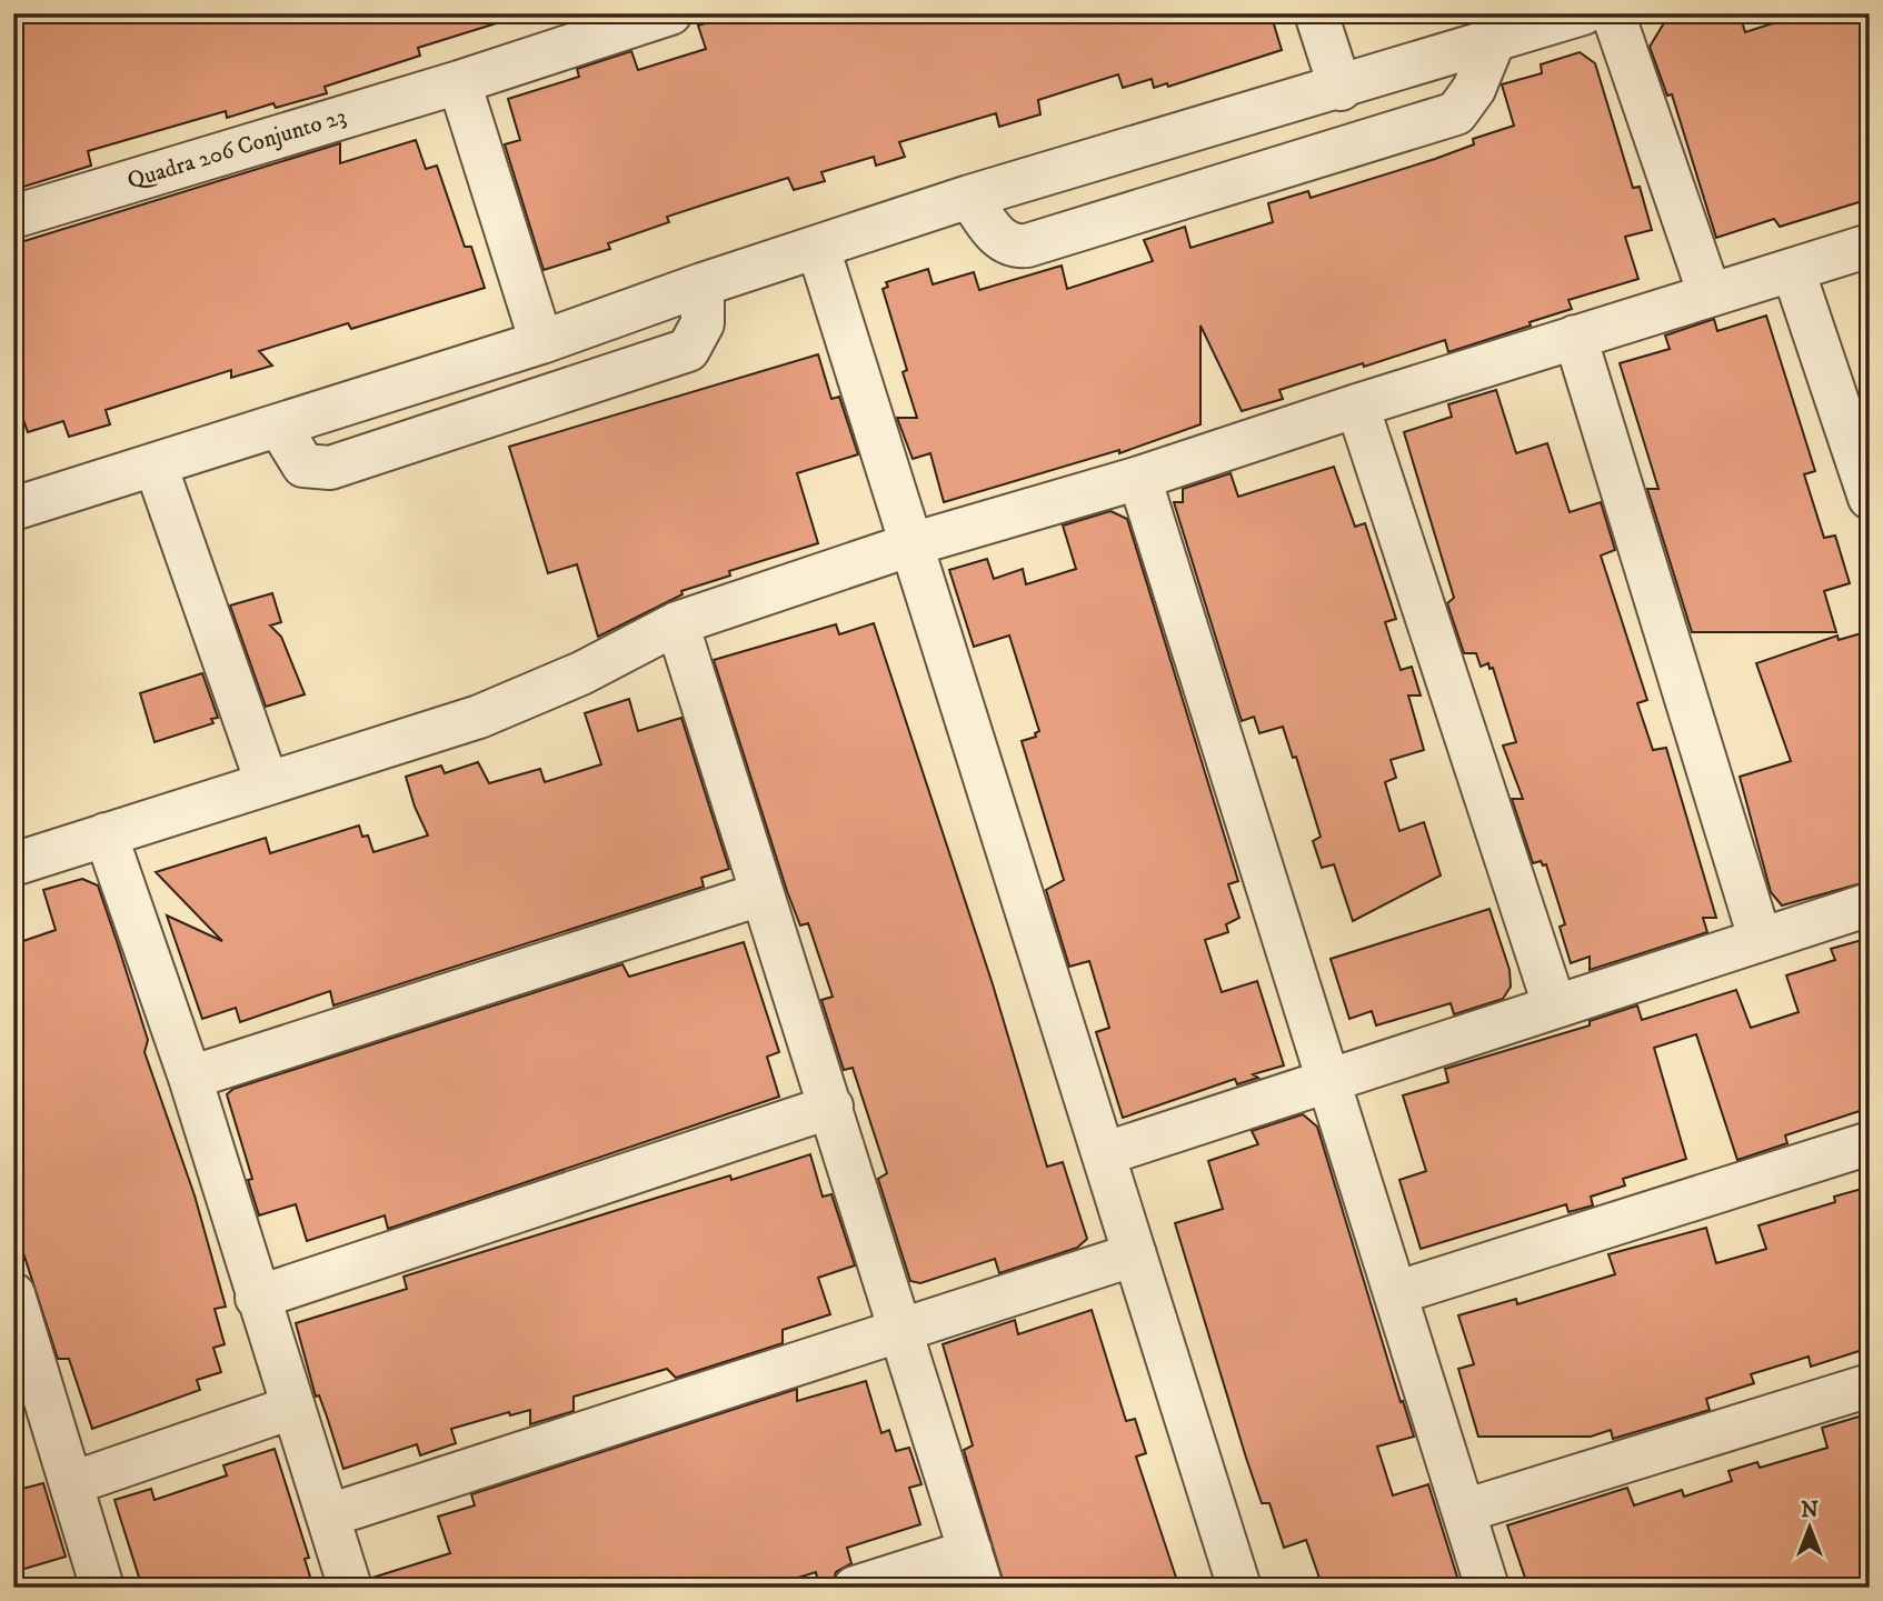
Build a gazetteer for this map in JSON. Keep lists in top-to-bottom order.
{
  "streets": {
    "street": ["Quadra 206 Conjunto 23"]
  },
  "north": "top"
}
